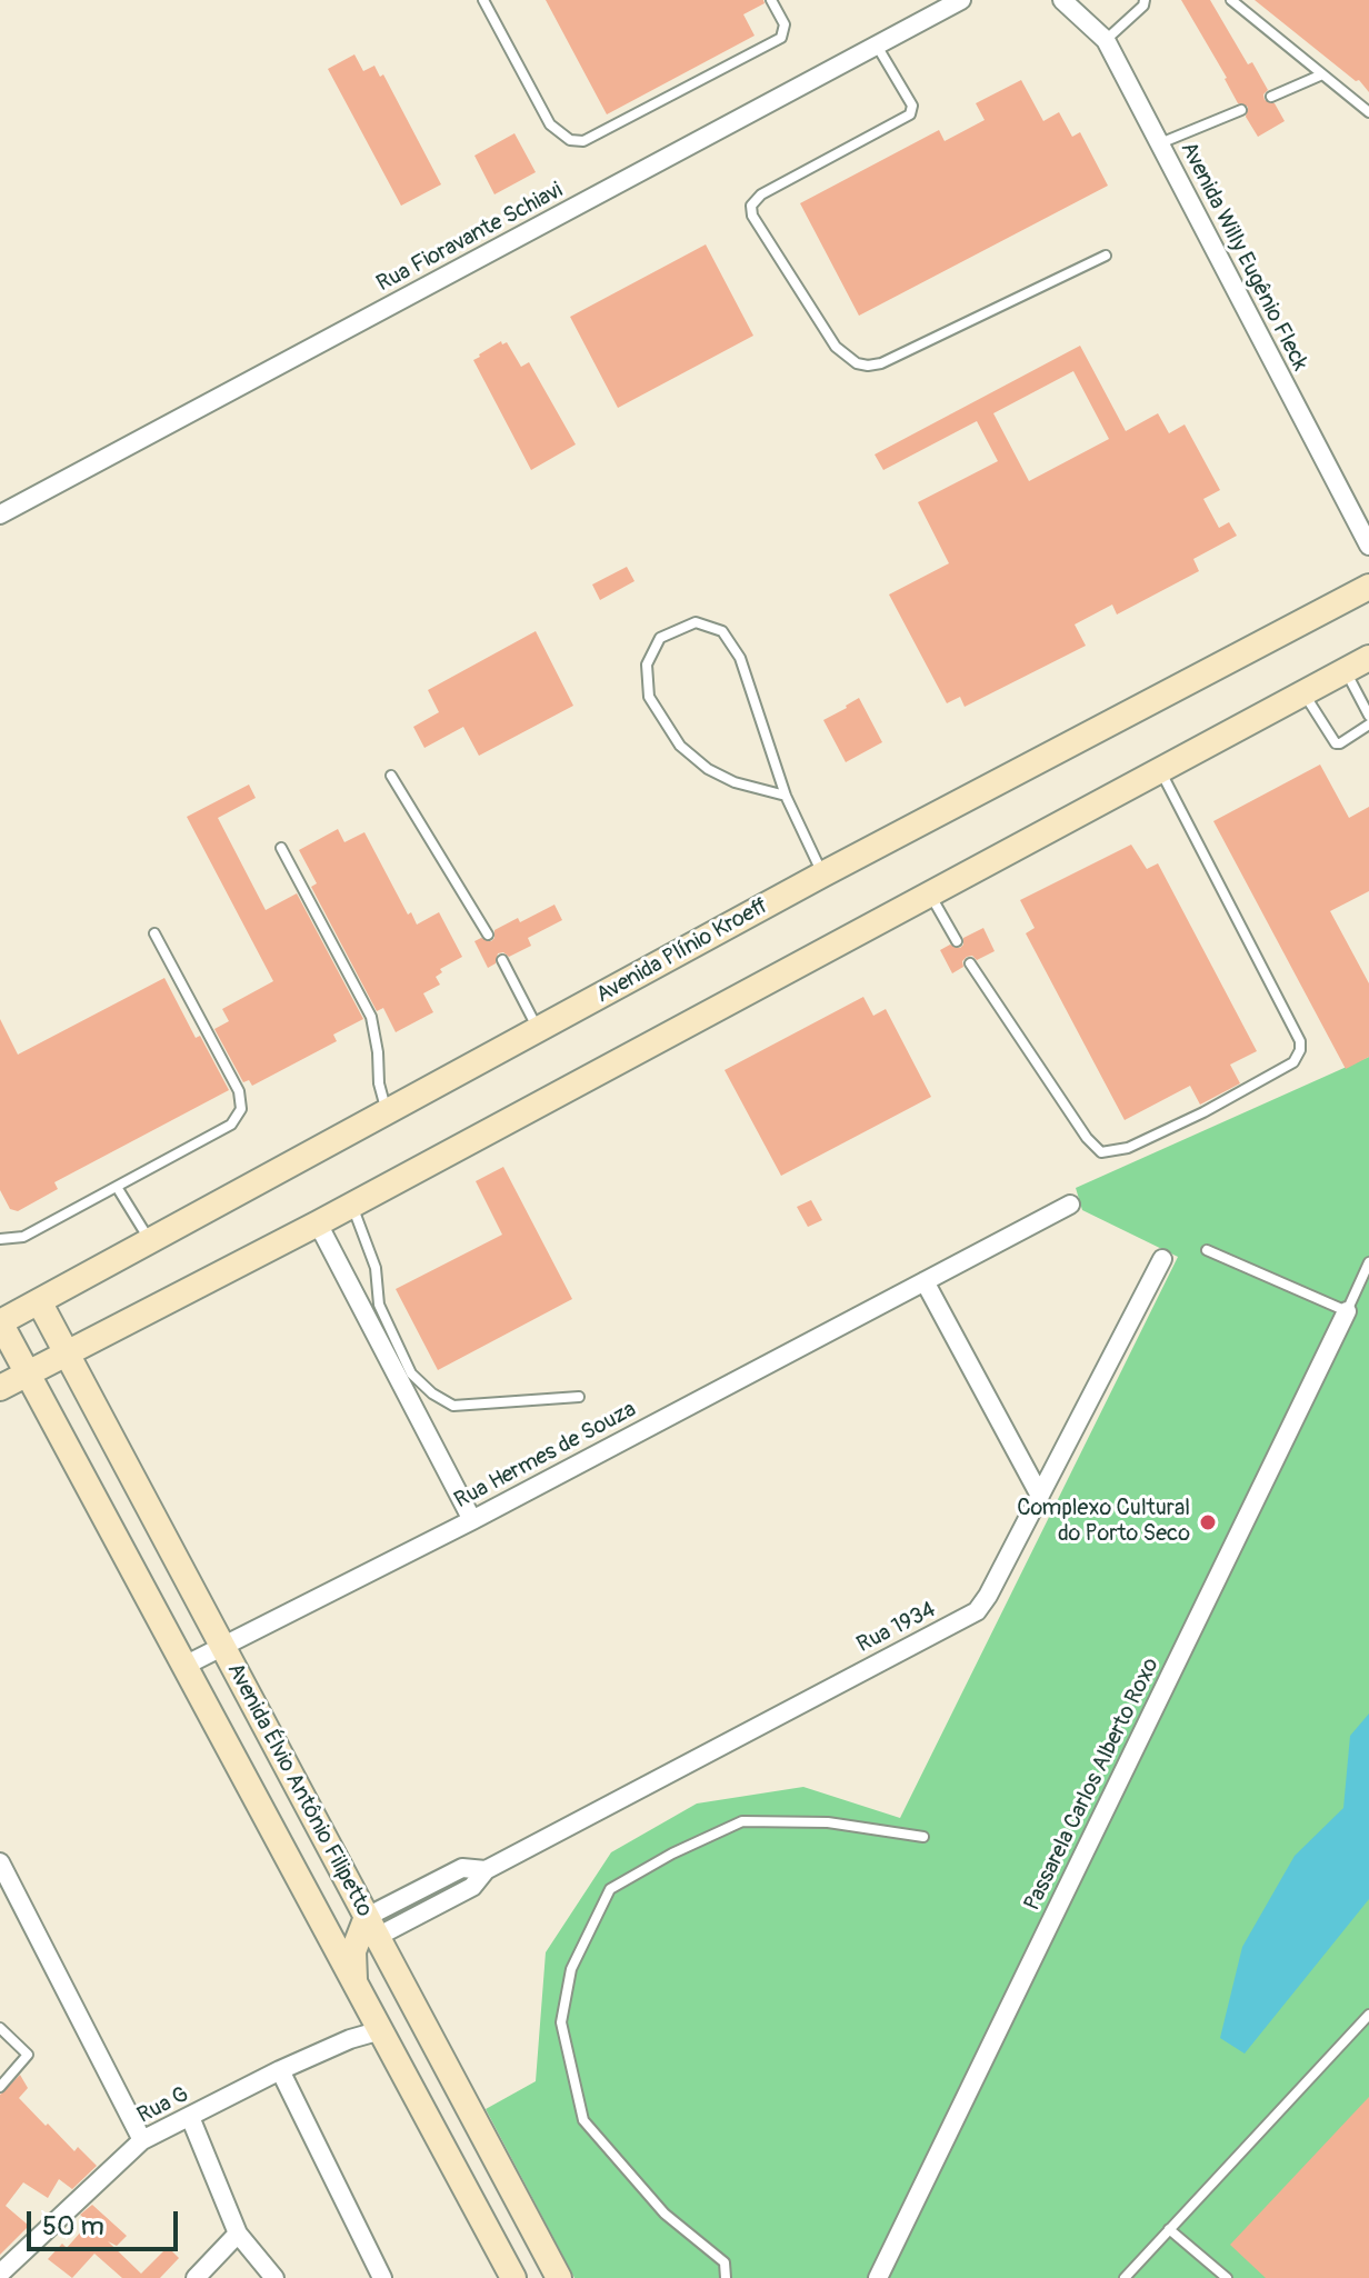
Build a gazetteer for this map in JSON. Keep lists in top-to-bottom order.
{
  "streets": {
    "main road": ["Avenida Plínio Kroeff", "Avenida Élvio Antônio Filipetto"],
    "street": [
      "Rua Fioravante Schiavi",
      "Avenida Willy Eugênio Fleck",
      "Rua Hermes de Souza",
      "Rua 1934",
      "Passarela Carlos Alberto Roxo",
      "Rua G"
    ]
  },
  "crossings": [
    ["Avenida Plínio Kroeff", "Avenida Élvio Antônio Filipetto"],
    ["Rua Hermes de Souza", "Avenida Élvio Antônio Filipetto"],
    ["Rua 1934", "Avenida Élvio Antônio Filipetto"],
    ["Avenida Élvio Antônio Filipetto", "Rua G"]
  ],
  "places": ["Complexo Cultural do Porto Seco"],
  "scale_bar": "50 m"
}
